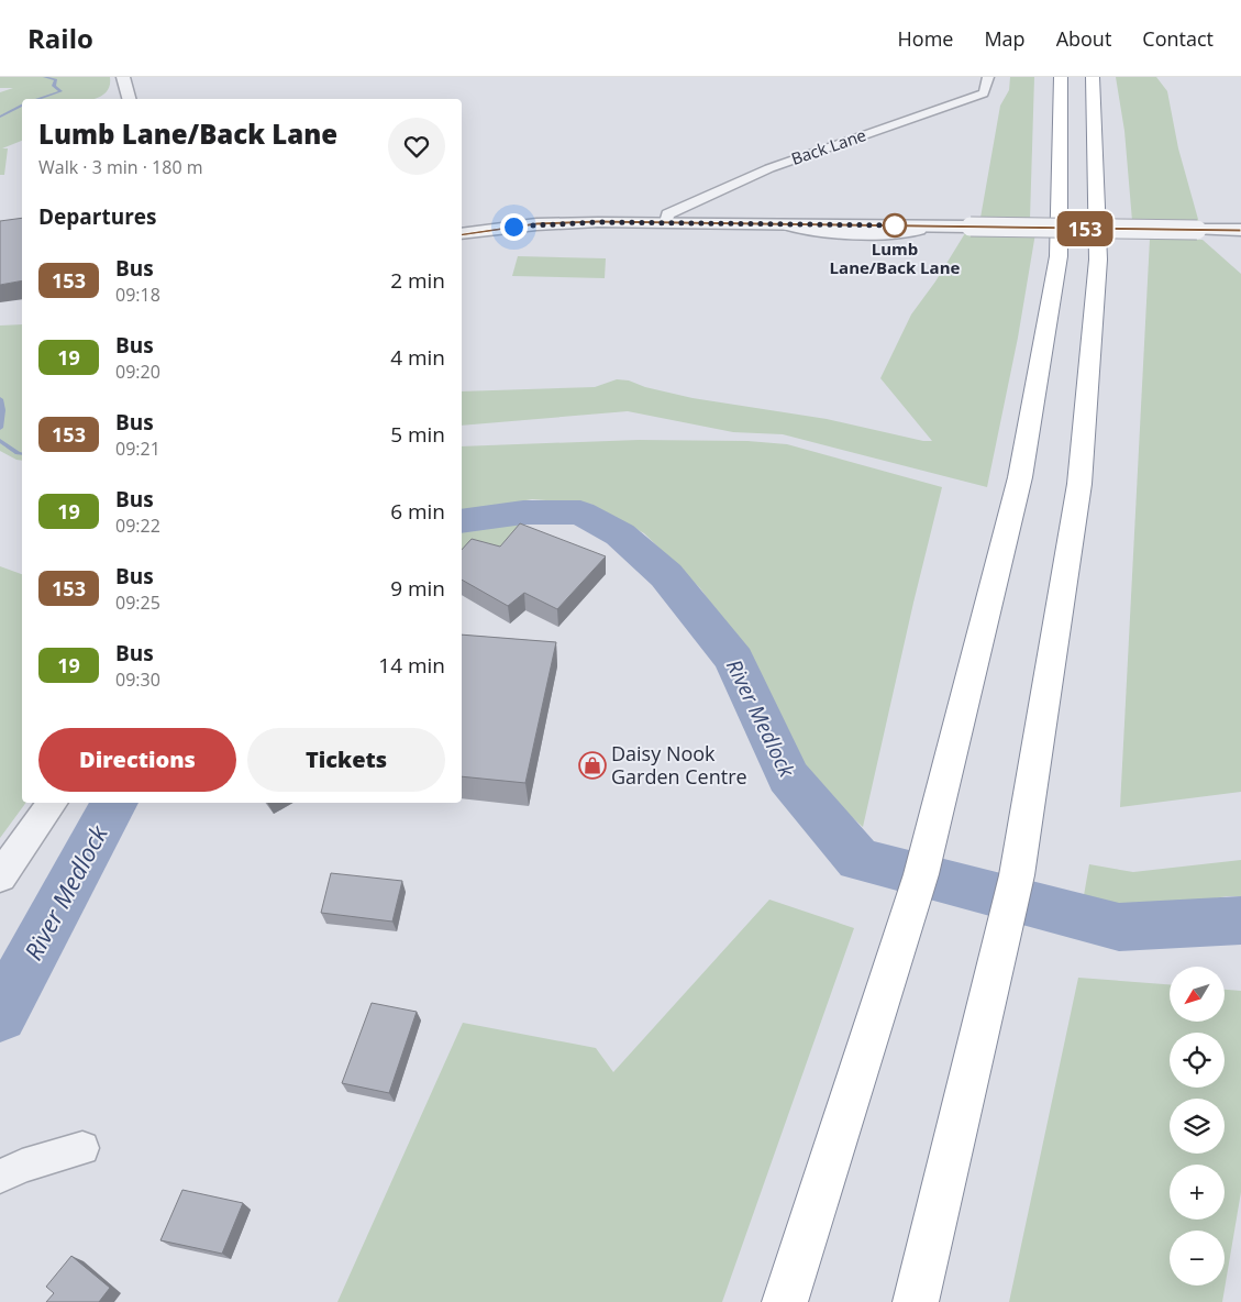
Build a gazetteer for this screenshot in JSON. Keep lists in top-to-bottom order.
{
  "streets": {
    "street": ["Back Lane"]
  },
  "water": ["River Medlock"],
  "places": {
    "other": ["Lumb Lane/Back Lane"],
    "shop": ["Daisy Nook Garden Centre"]
  },
  "lines": ["bus line 153"],
  "north": "bottom left",
  "page": {
    "header": "Railo",
    "nav": [
      "Home",
      "Map",
      "About",
      "Contact"
    ],
    "on_map": "153",
    "heading": [
      ["Lumb Lane/Back Lane", "Walk · 3 min · 180 m"],
      "Departures"
    ],
    "list": [
      {
        "mark": "153",
        "name": "Bus",
        "note": "09:18",
        "value": "2 min"
      },
      {
        "mark": "19",
        "name": "Bus",
        "note": "09:20",
        "value": "4 min"
      },
      {
        "mark": "153",
        "name": "Bus",
        "note": "09:21",
        "value": "5 min"
      },
      {
        "mark": "19",
        "name": "Bus",
        "note": "09:22",
        "value": "6 min"
      },
      {
        "mark": "153",
        "name": "Bus",
        "note": "09:25",
        "value": "9 min"
      },
      {
        "mark": "19",
        "name": "Bus",
        "note": "09:30",
        "value": "14 min"
      }
    ],
    "buttons": ["Directions", "Tickets"],
    "map_buttons": ["+", "−"]
  }
}
